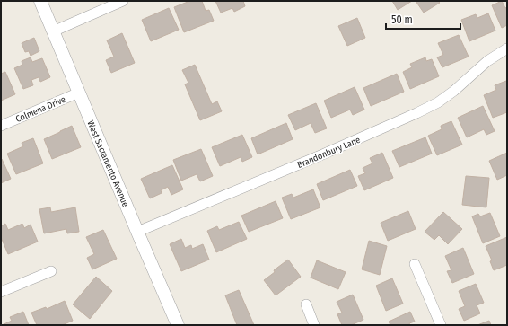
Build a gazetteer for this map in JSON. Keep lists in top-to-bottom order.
{
  "streets": {
    "street": ["Colmena Drive", "Brandonbury Lane", "West Sacramento Avenue"]
  },
  "crossings": [
    ["Colmena Drive", "West Sacramento Avenue"],
    ["Brandonbury Lane", "West Sacramento Avenue"]
  ],
  "scale_bar": "50 m"
}
